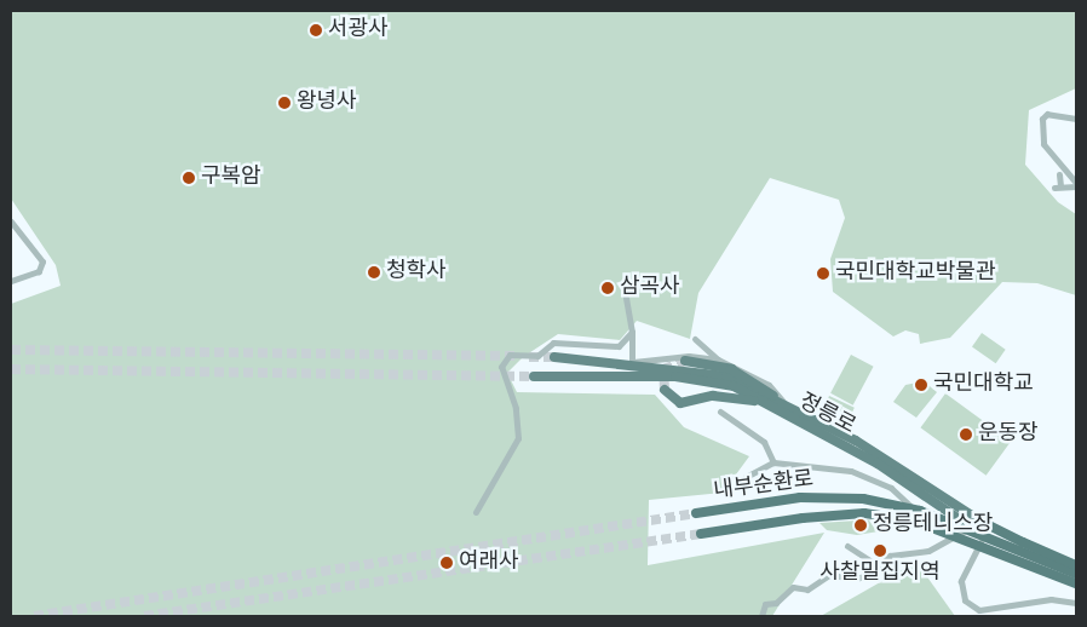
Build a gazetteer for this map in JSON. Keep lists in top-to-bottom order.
{
  "streets": {
    "highway": ["내부순환로"],
    "main road": ["정릉로"]
  },
  "places": [
    "서광사",
    "왕녕사",
    "구복암",
    "청학사",
    "국민대학교박물관",
    "삼곡사",
    "국민대학교",
    "운동장",
    "정릉테니스장",
    "사찰밀집지역",
    "여래사"
  ]
}
